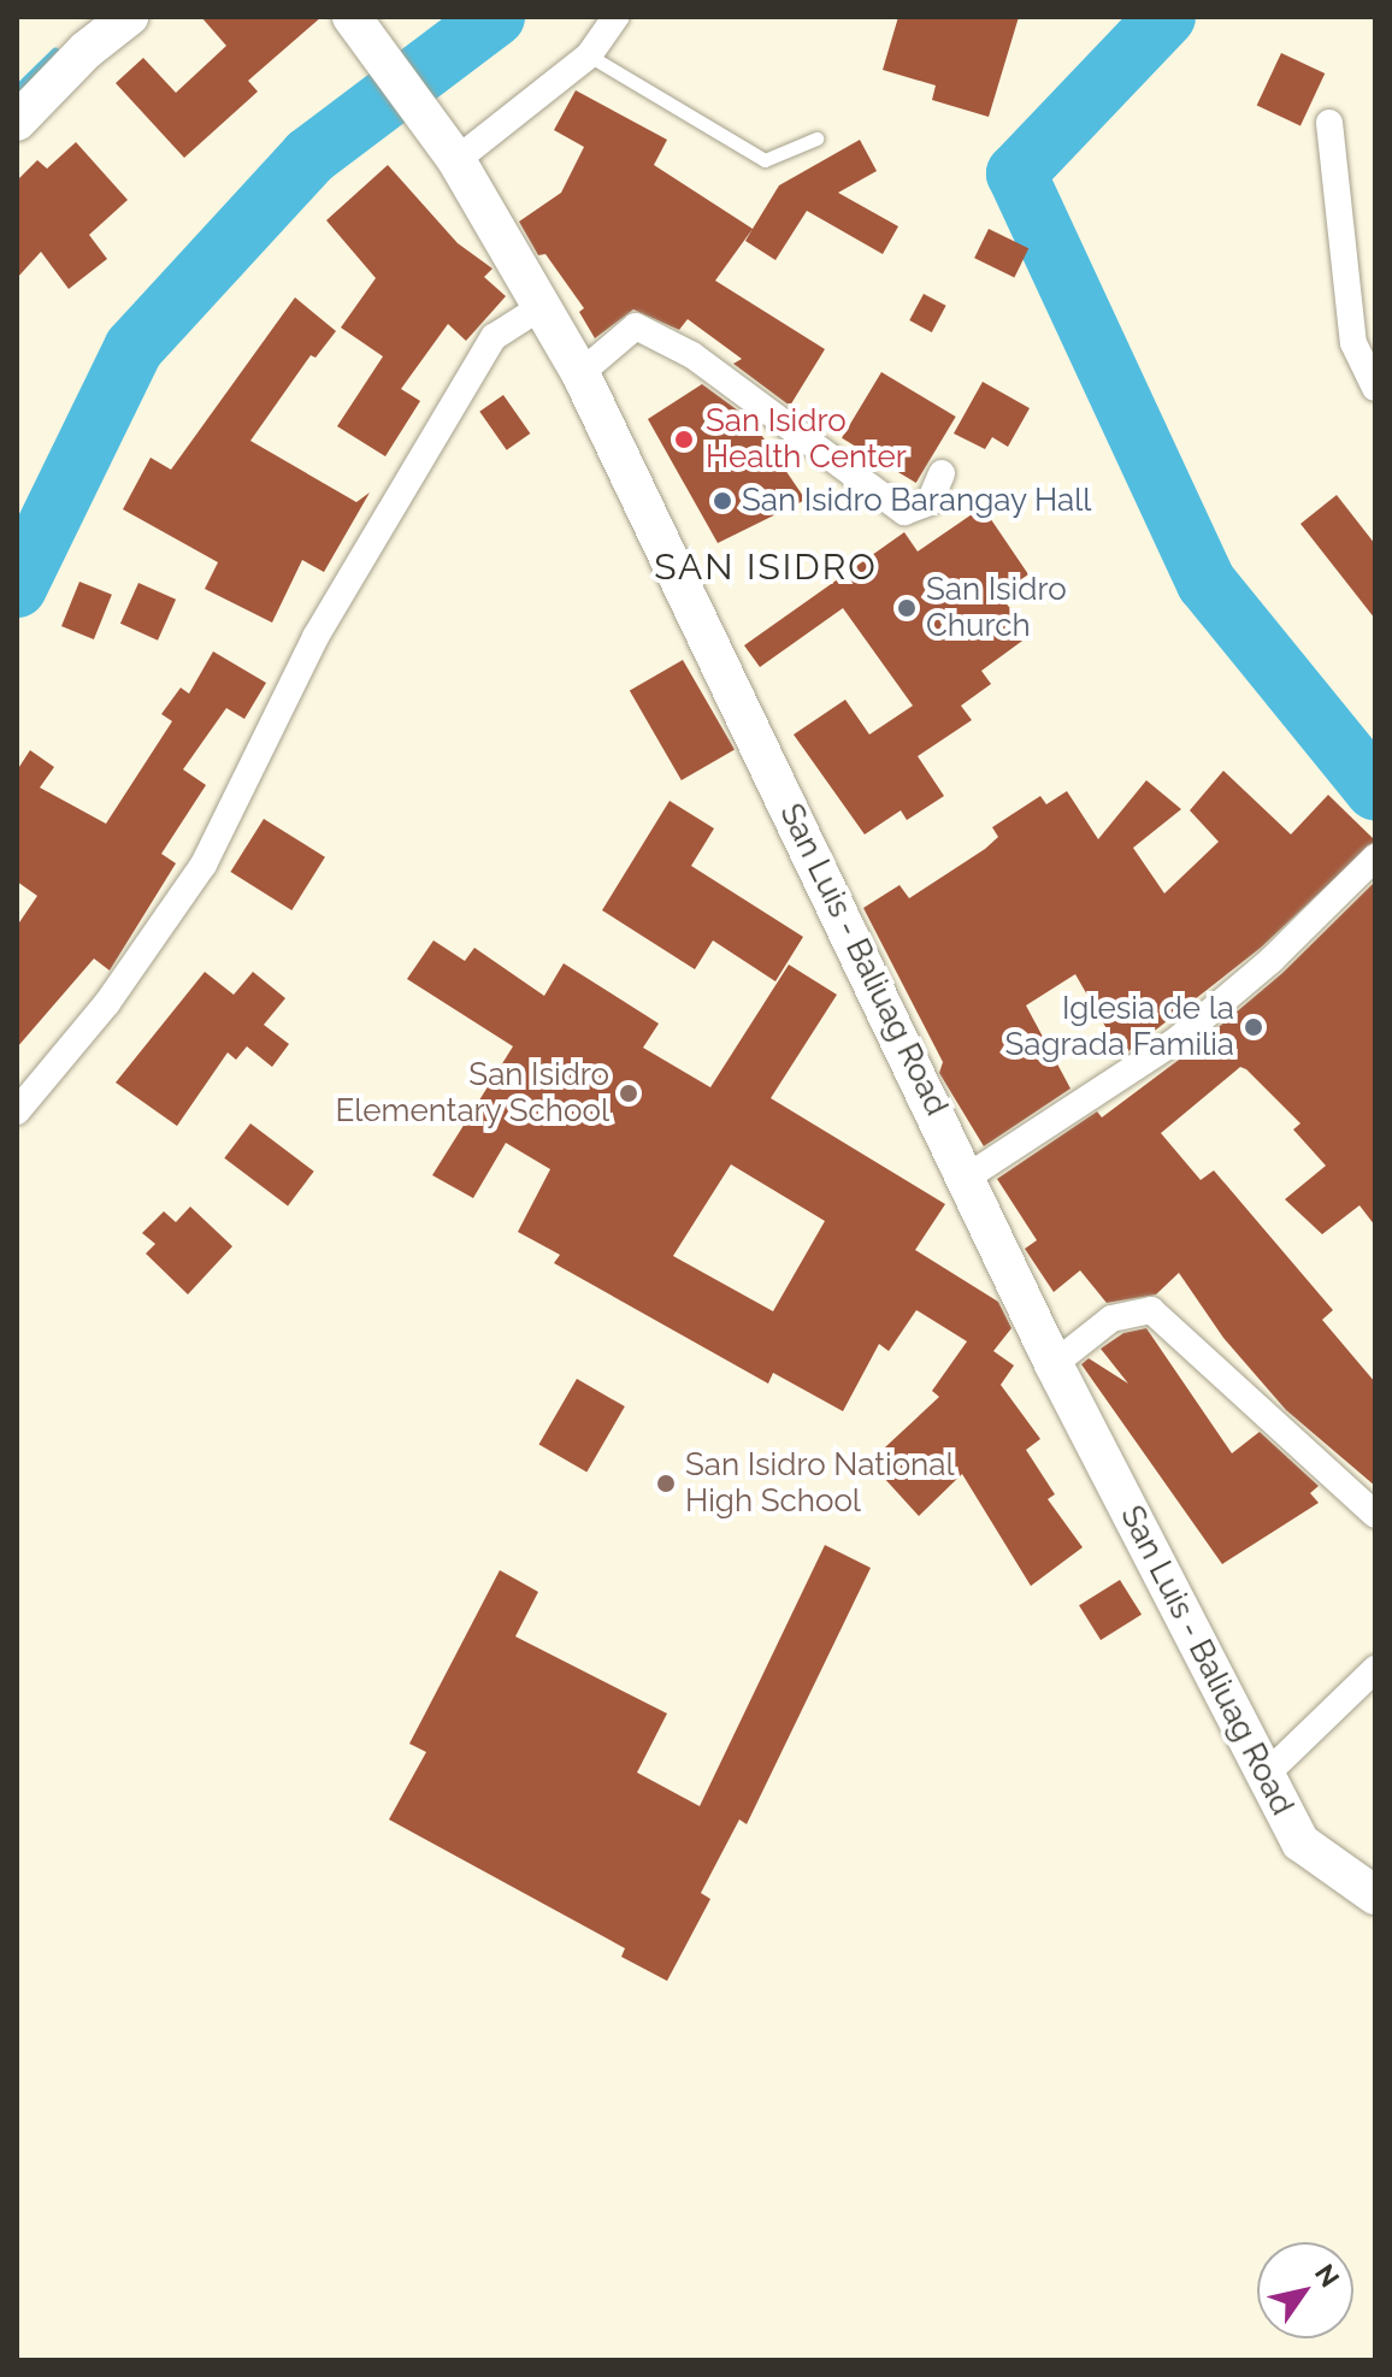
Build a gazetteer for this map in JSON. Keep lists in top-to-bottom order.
{
  "streets": {
    "main road": ["San Luis - Baliuag Road"]
  },
  "districts": ["SAN ISIDRO"],
  "places": [
    "San Isidro Health Center",
    "San Isidro Barangay Hall",
    "San Isidro Church",
    "Iglesia de la Sagrada Familia",
    "San Isidro Elementary School",
    "San Isidro National High School"
  ],
  "north": "top right"
}
